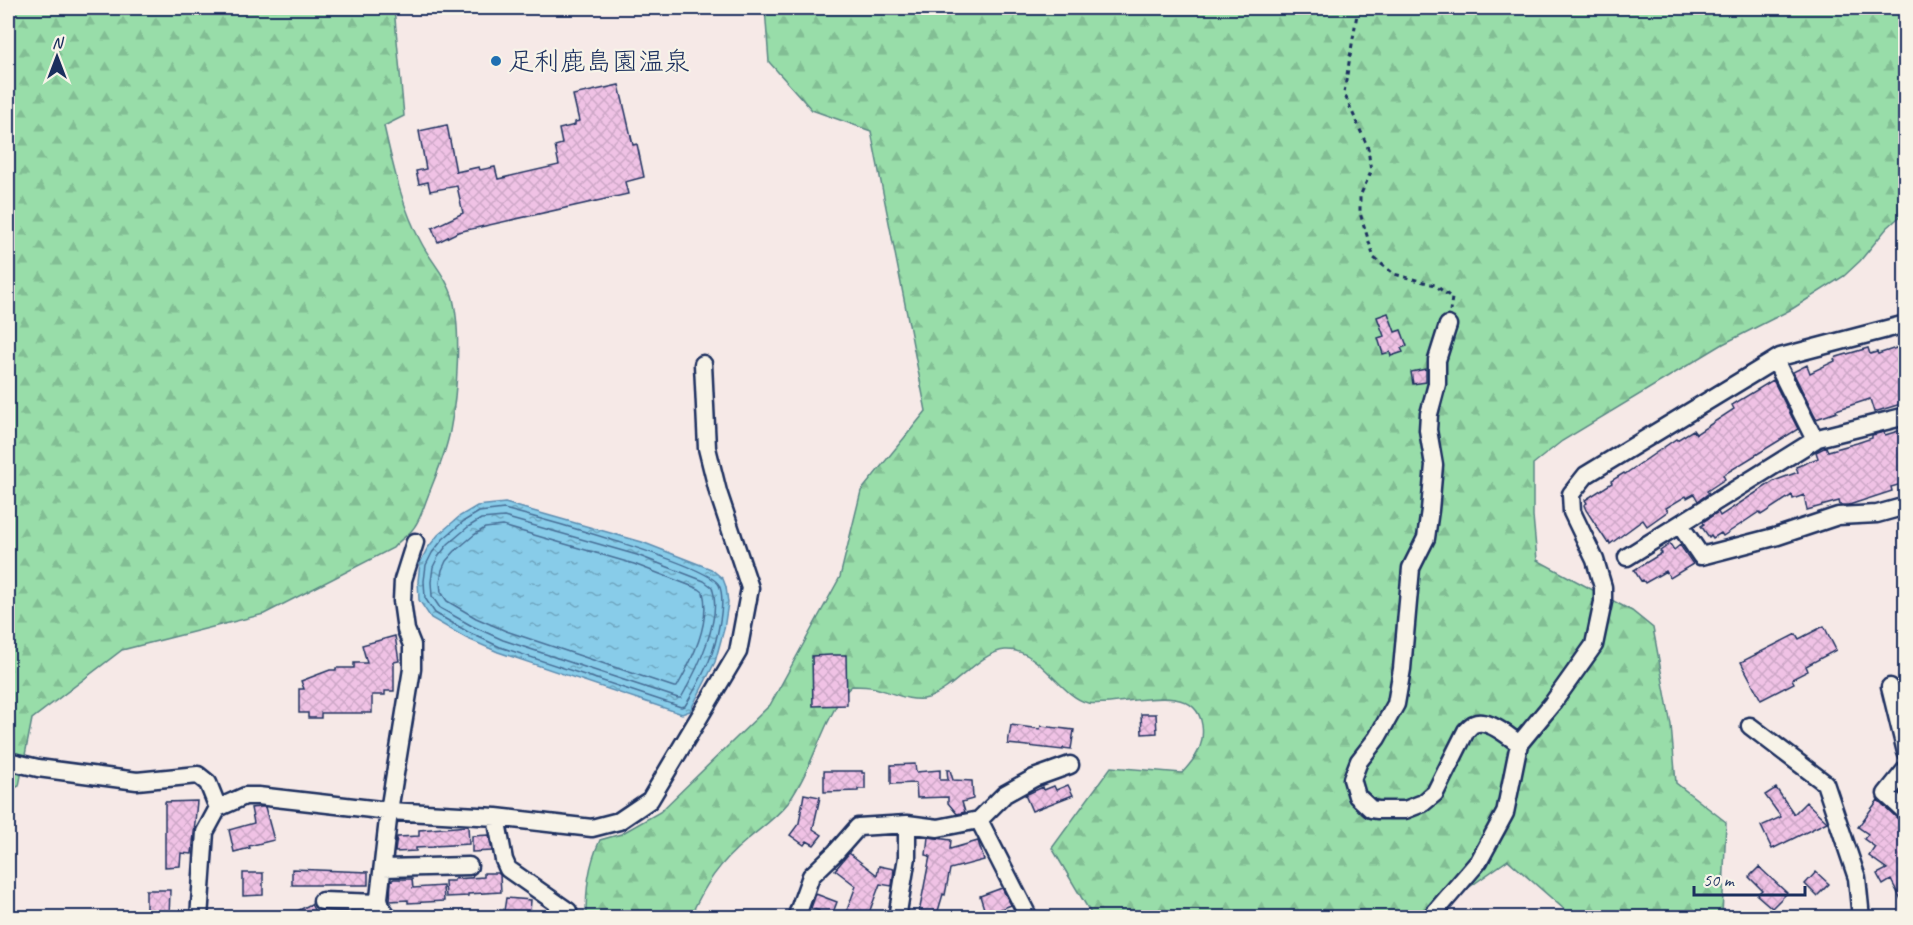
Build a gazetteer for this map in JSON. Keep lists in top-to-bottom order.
{
  "places": ["足利鹿島園温泉"],
  "scale_bar": "50 m",
  "north": "top"
}
